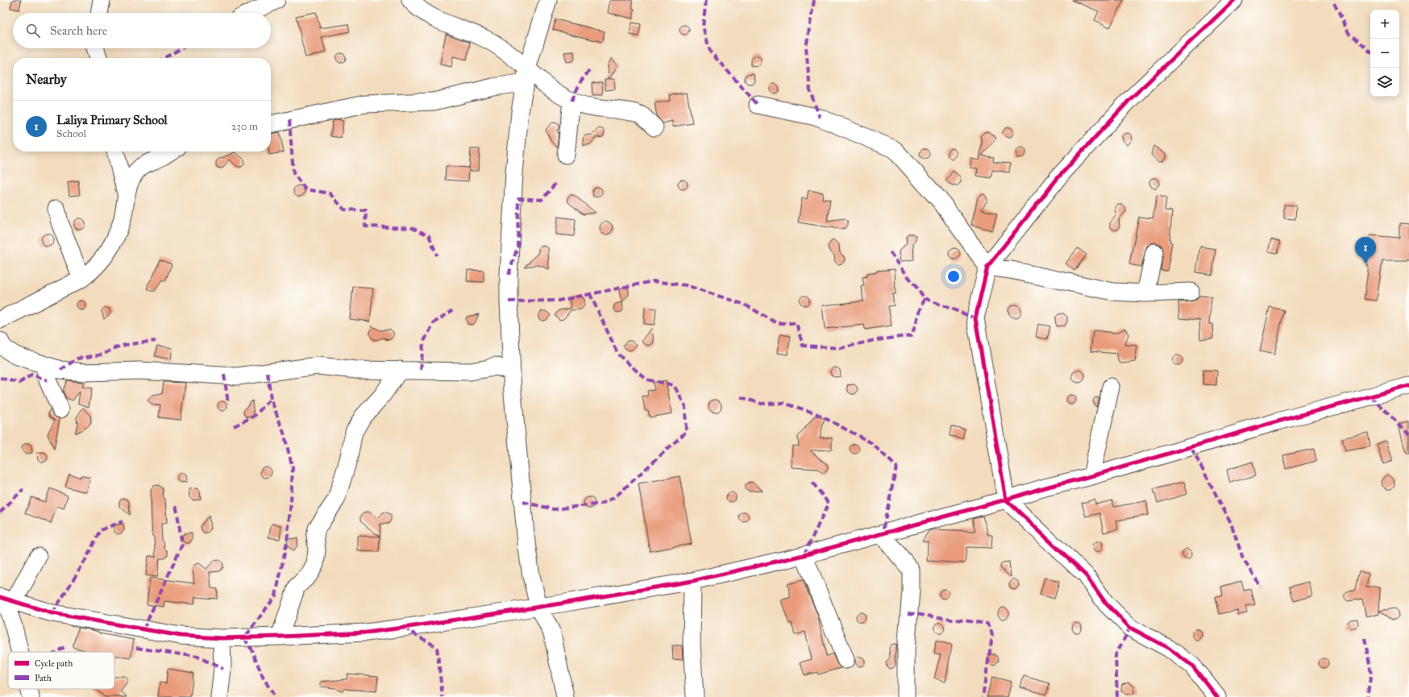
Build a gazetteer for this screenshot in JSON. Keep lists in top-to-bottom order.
{
  "legend": ["Cycle path", "Path"],
  "page": {
    "map_buttons": ["+", "−"],
    "search": "Search here",
    "heading": "Nearby",
    "list": [
      {
        "mark": "1",
        "name": "Laliya Primary School",
        "note": "School",
        "value": "230 m"
      }
    ],
    "pins": "1"
  }
}
